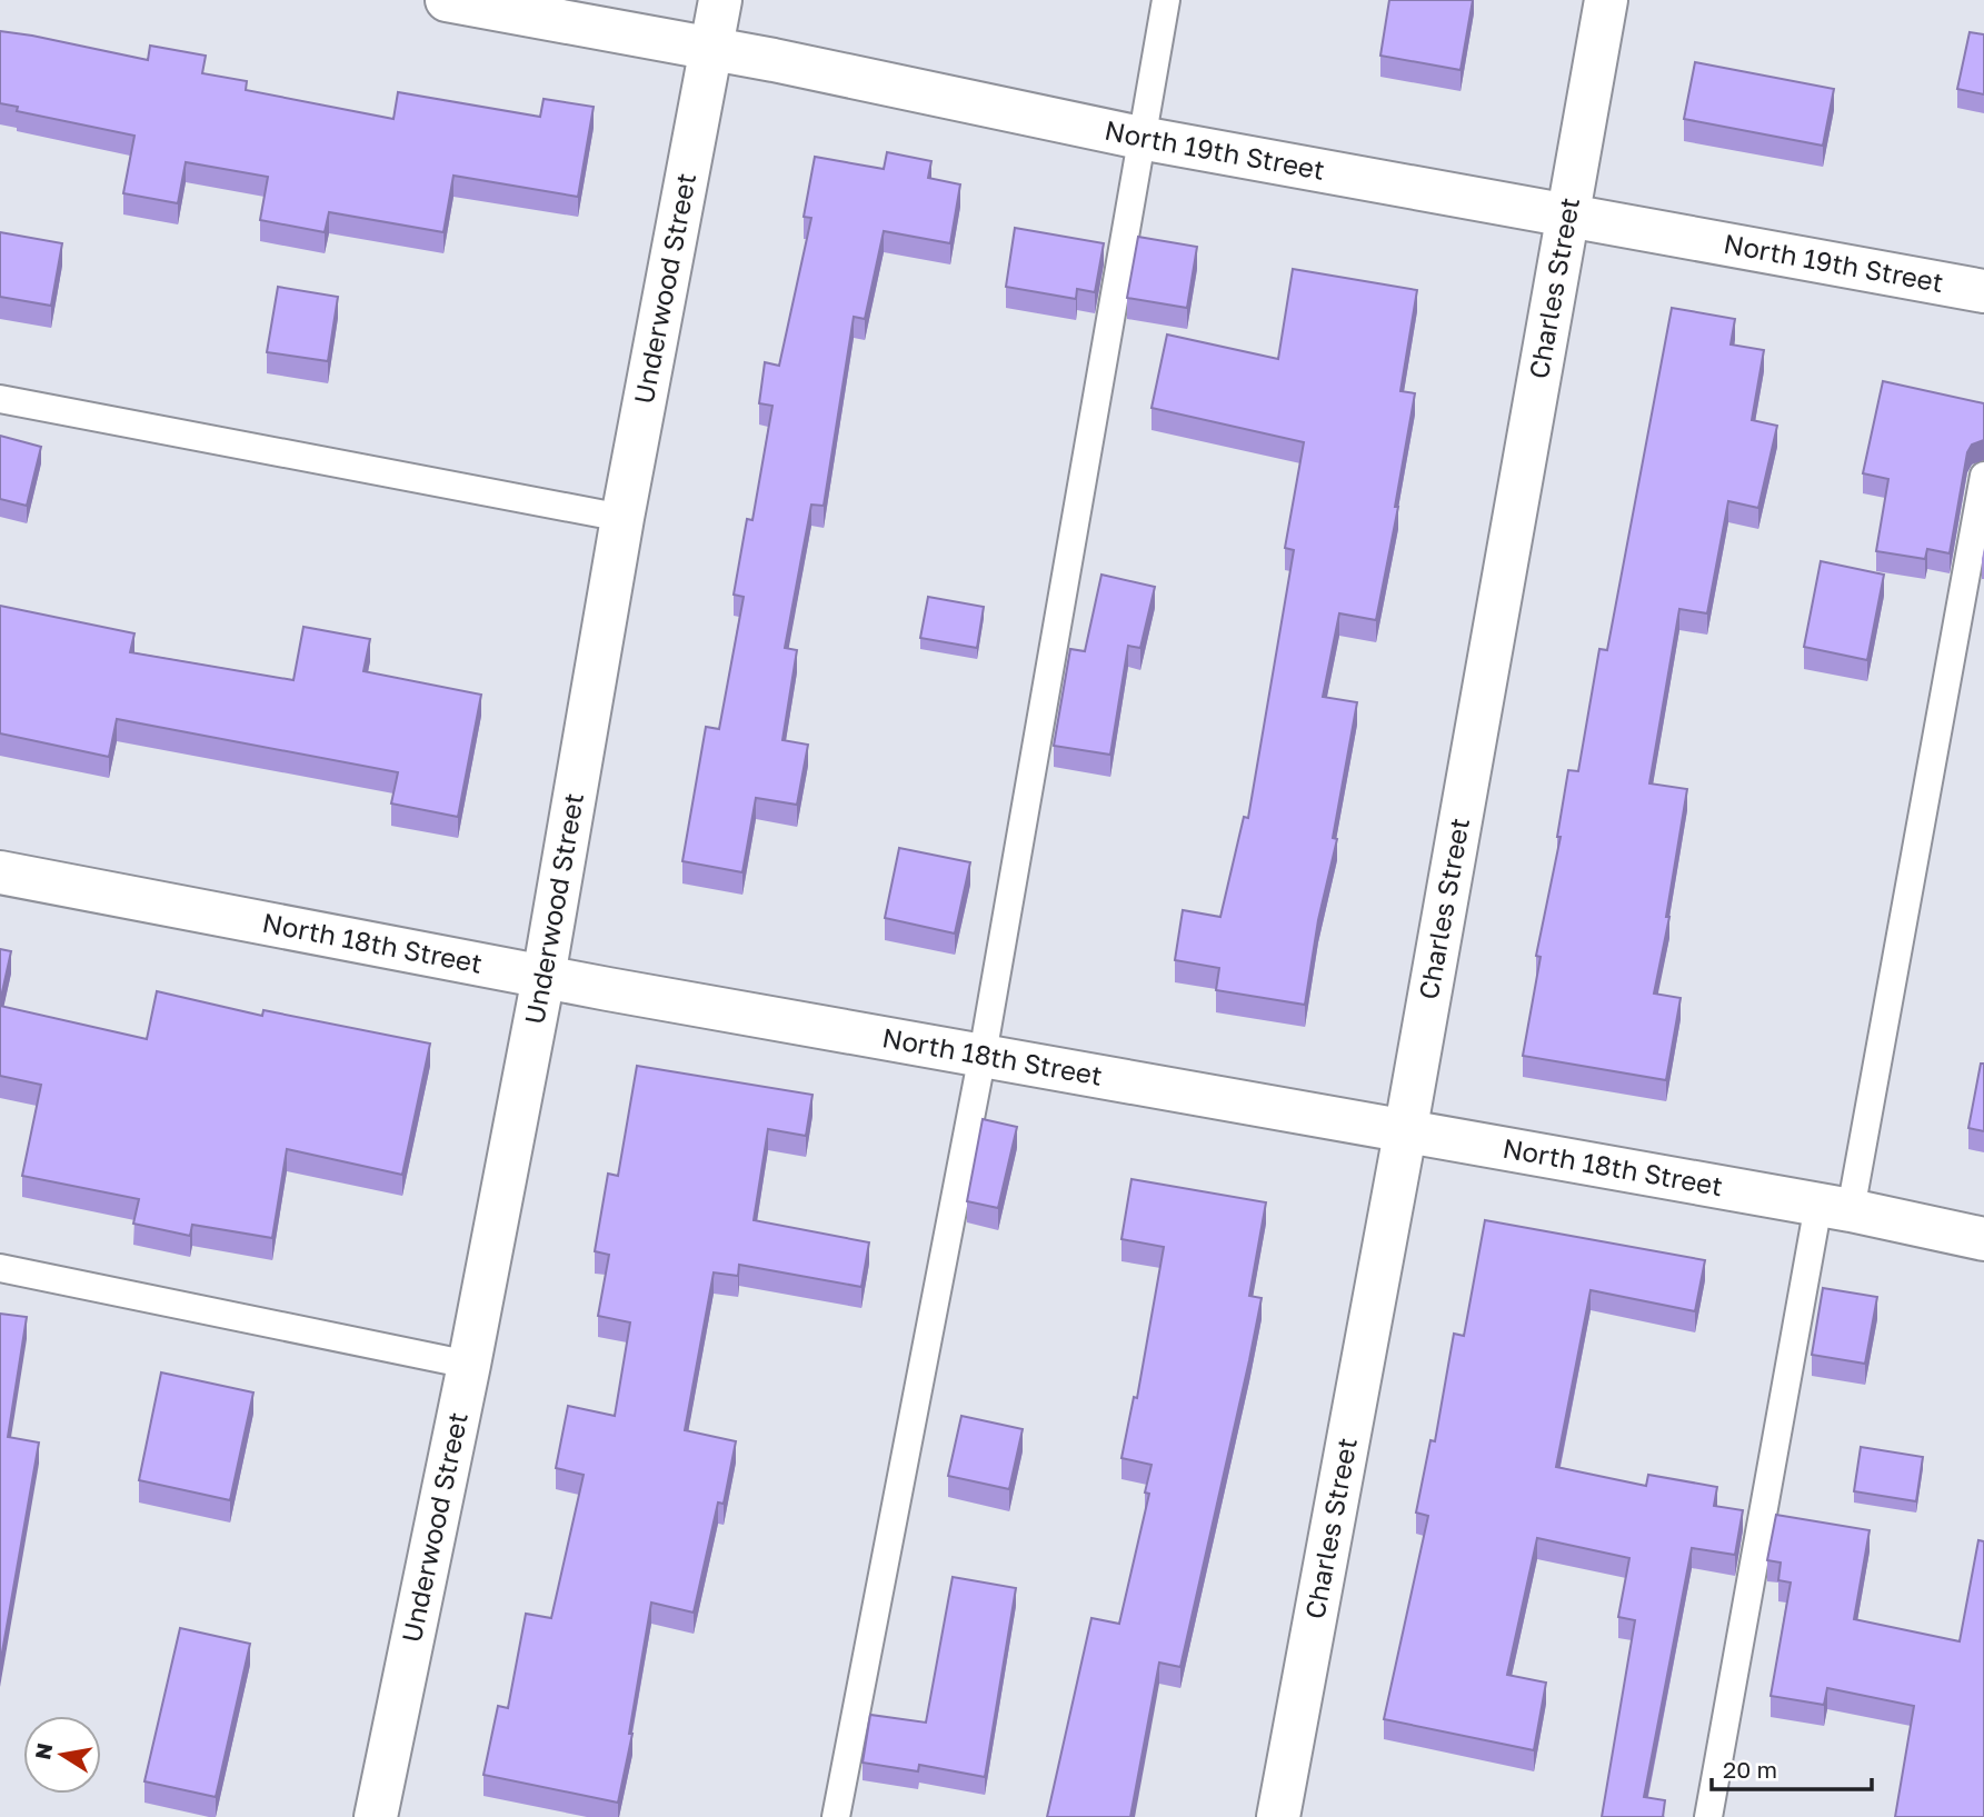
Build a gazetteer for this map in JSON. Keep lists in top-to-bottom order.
{
  "streets": {
    "street": [
      "North 19th Street",
      "Charles Street",
      "Underwood Street",
      "North 18th Street"
    ]
  },
  "crossings": [
    ["North 19th Street", "Charles Street"],
    ["North 19th Street", "Underwood Street"],
    ["Charles Street", "North 18th Street"],
    ["Underwood Street", "North 18th Street"]
  ],
  "scale_bar": "20 m",
  "north": "left"
}
